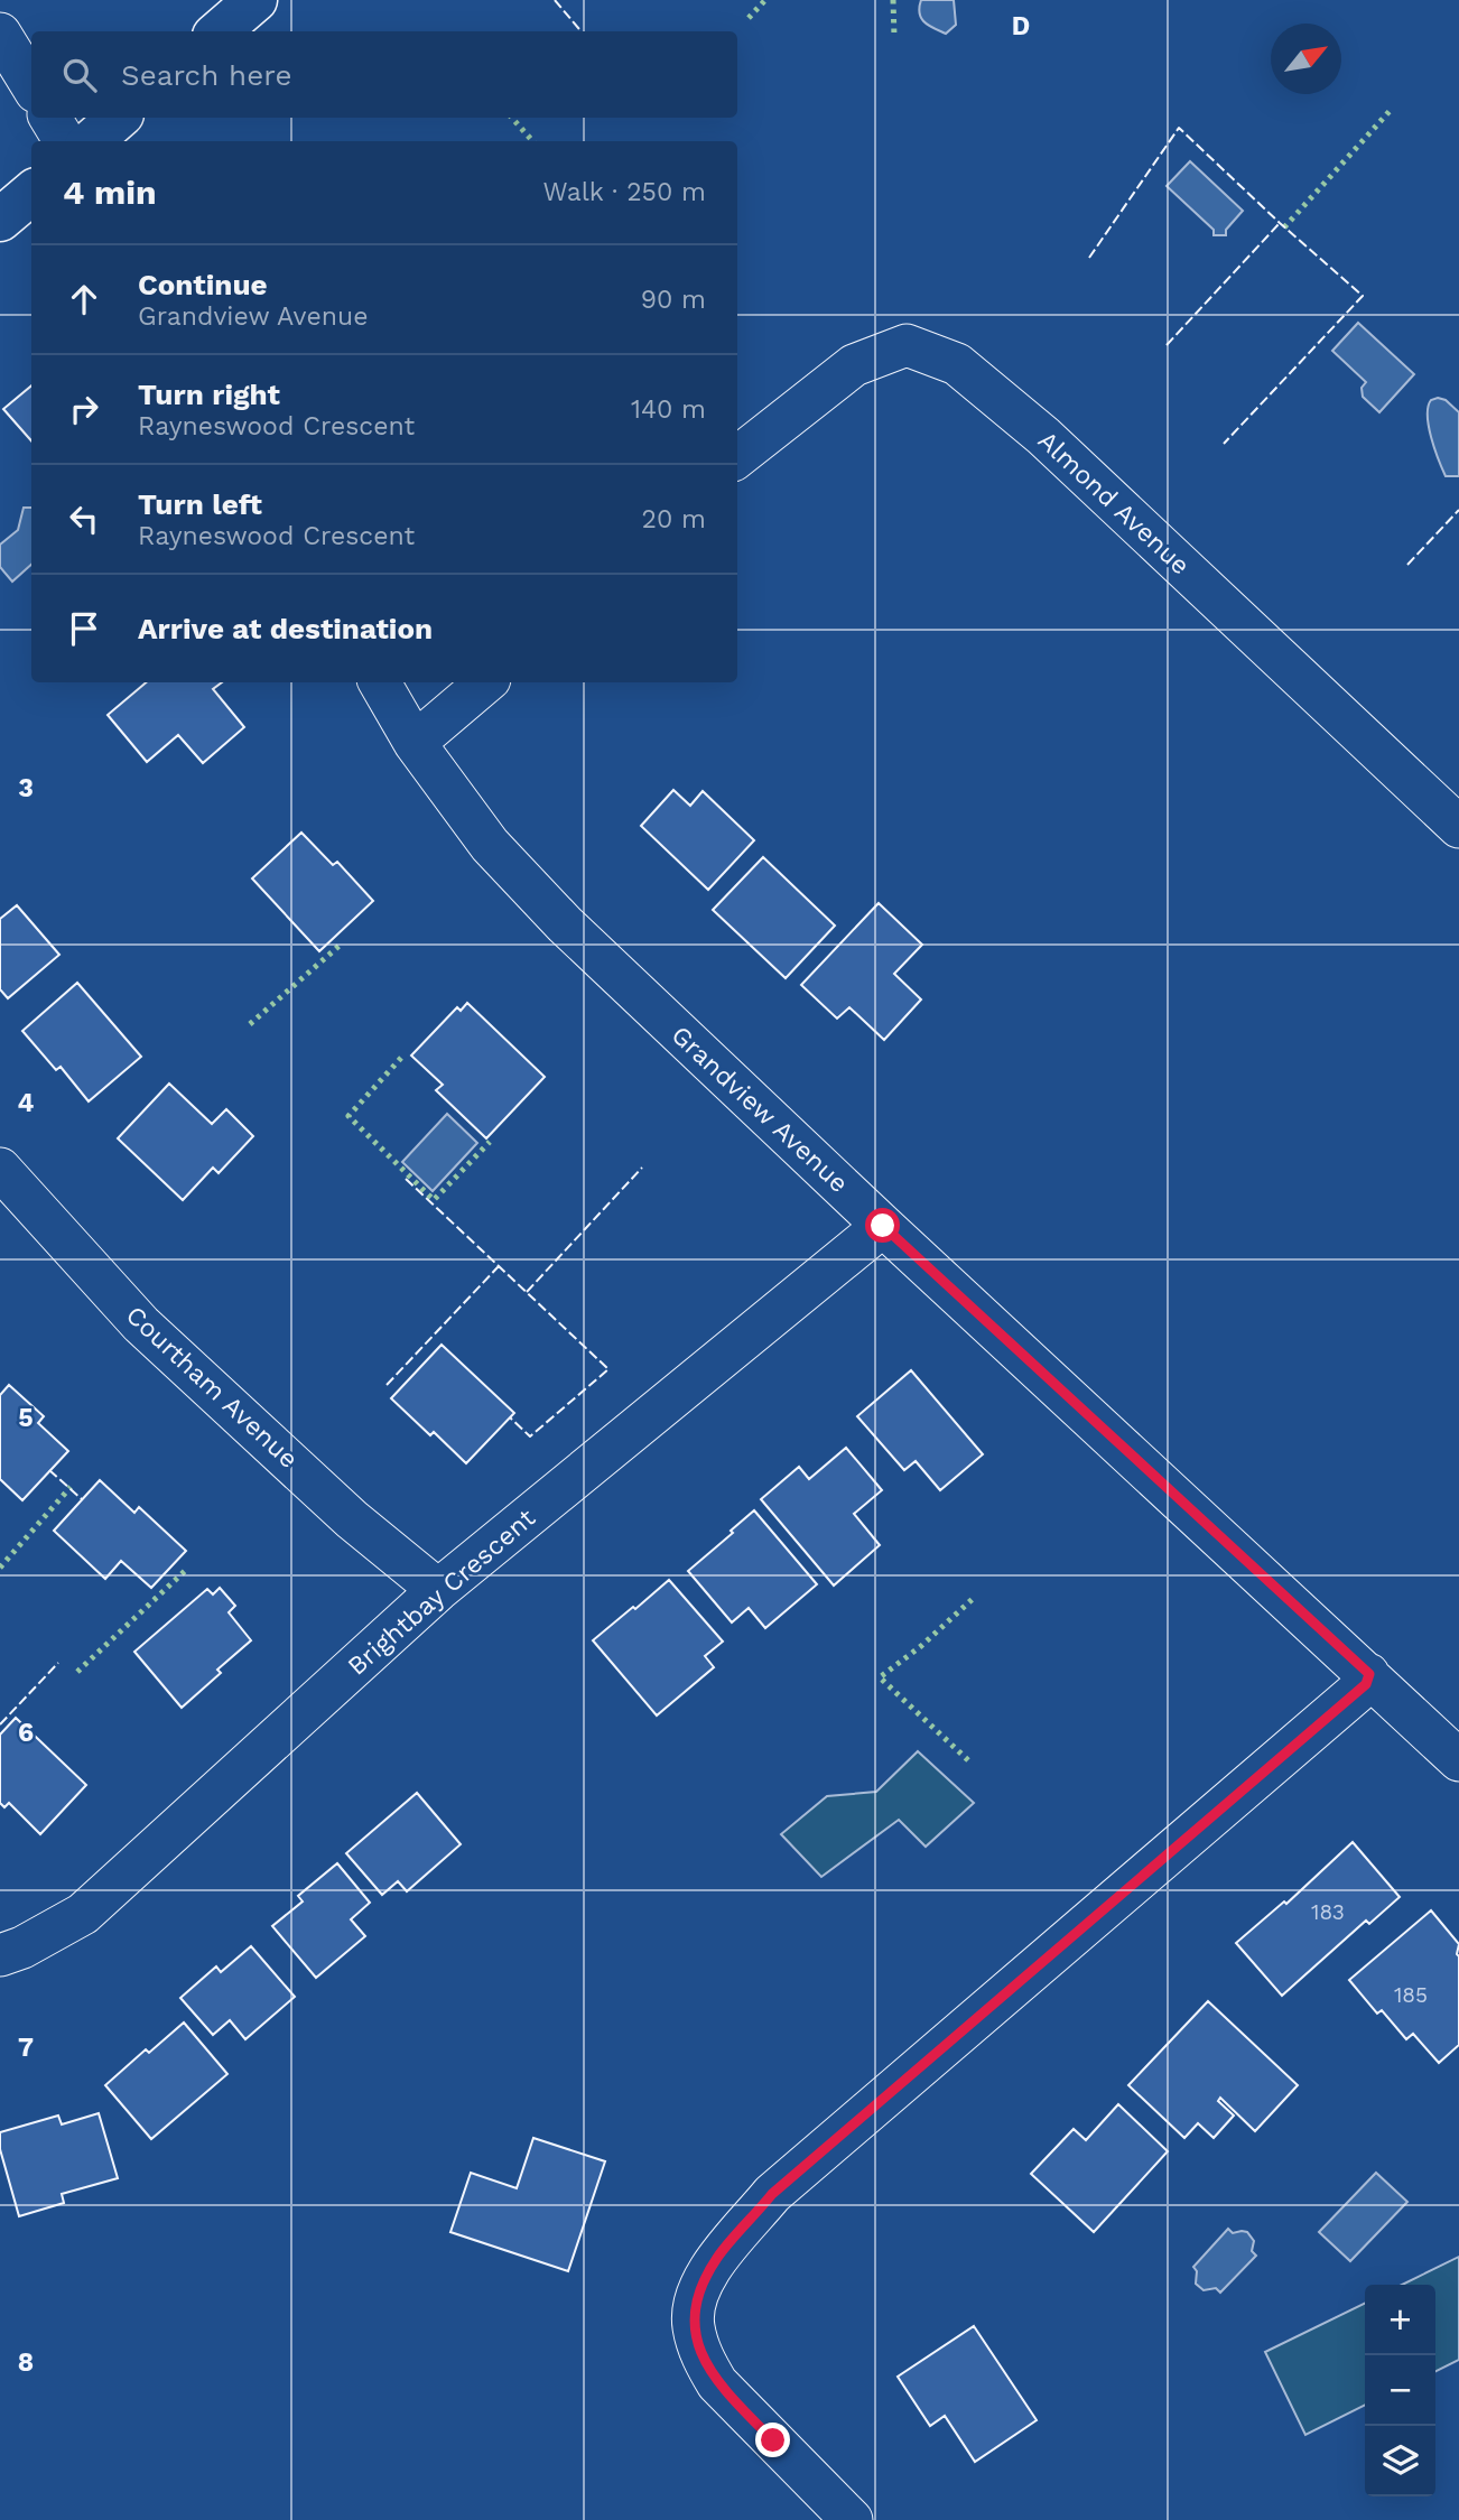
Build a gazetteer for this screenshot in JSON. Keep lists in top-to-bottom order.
{
  "streets": {
    "street": [
      "Almond Avenue",
      "Grandview Avenue",
      "Courtham Avenue",
      "Brightbay Crescent"
    ]
  },
  "crossings": [
    ["Grandview Avenue", "Brightbay Crescent"],
    ["Courtham Avenue", "Brightbay Crescent"]
  ],
  "house_numbers": ["183", "185"],
  "north": "top right",
  "page": {
    "search": "Search here",
    "heading": ["4 min", "Walk · 250 m"],
    "list": [
      ["Continue", "Grandview Avenue", "90 m"],
      ["Turn right", "Rayneswood Crescent", "140 m"],
      ["Turn left", "Rayneswood Crescent", "20 m"],
      "Arrive at destination"
    ],
    "map_buttons": ["+", "−"]
  },
  "grid": {
    "columns": ["D"],
    "rows": [
      "3",
      "4",
      "5",
      "6",
      "7",
      "8"
    ]
  }
}
